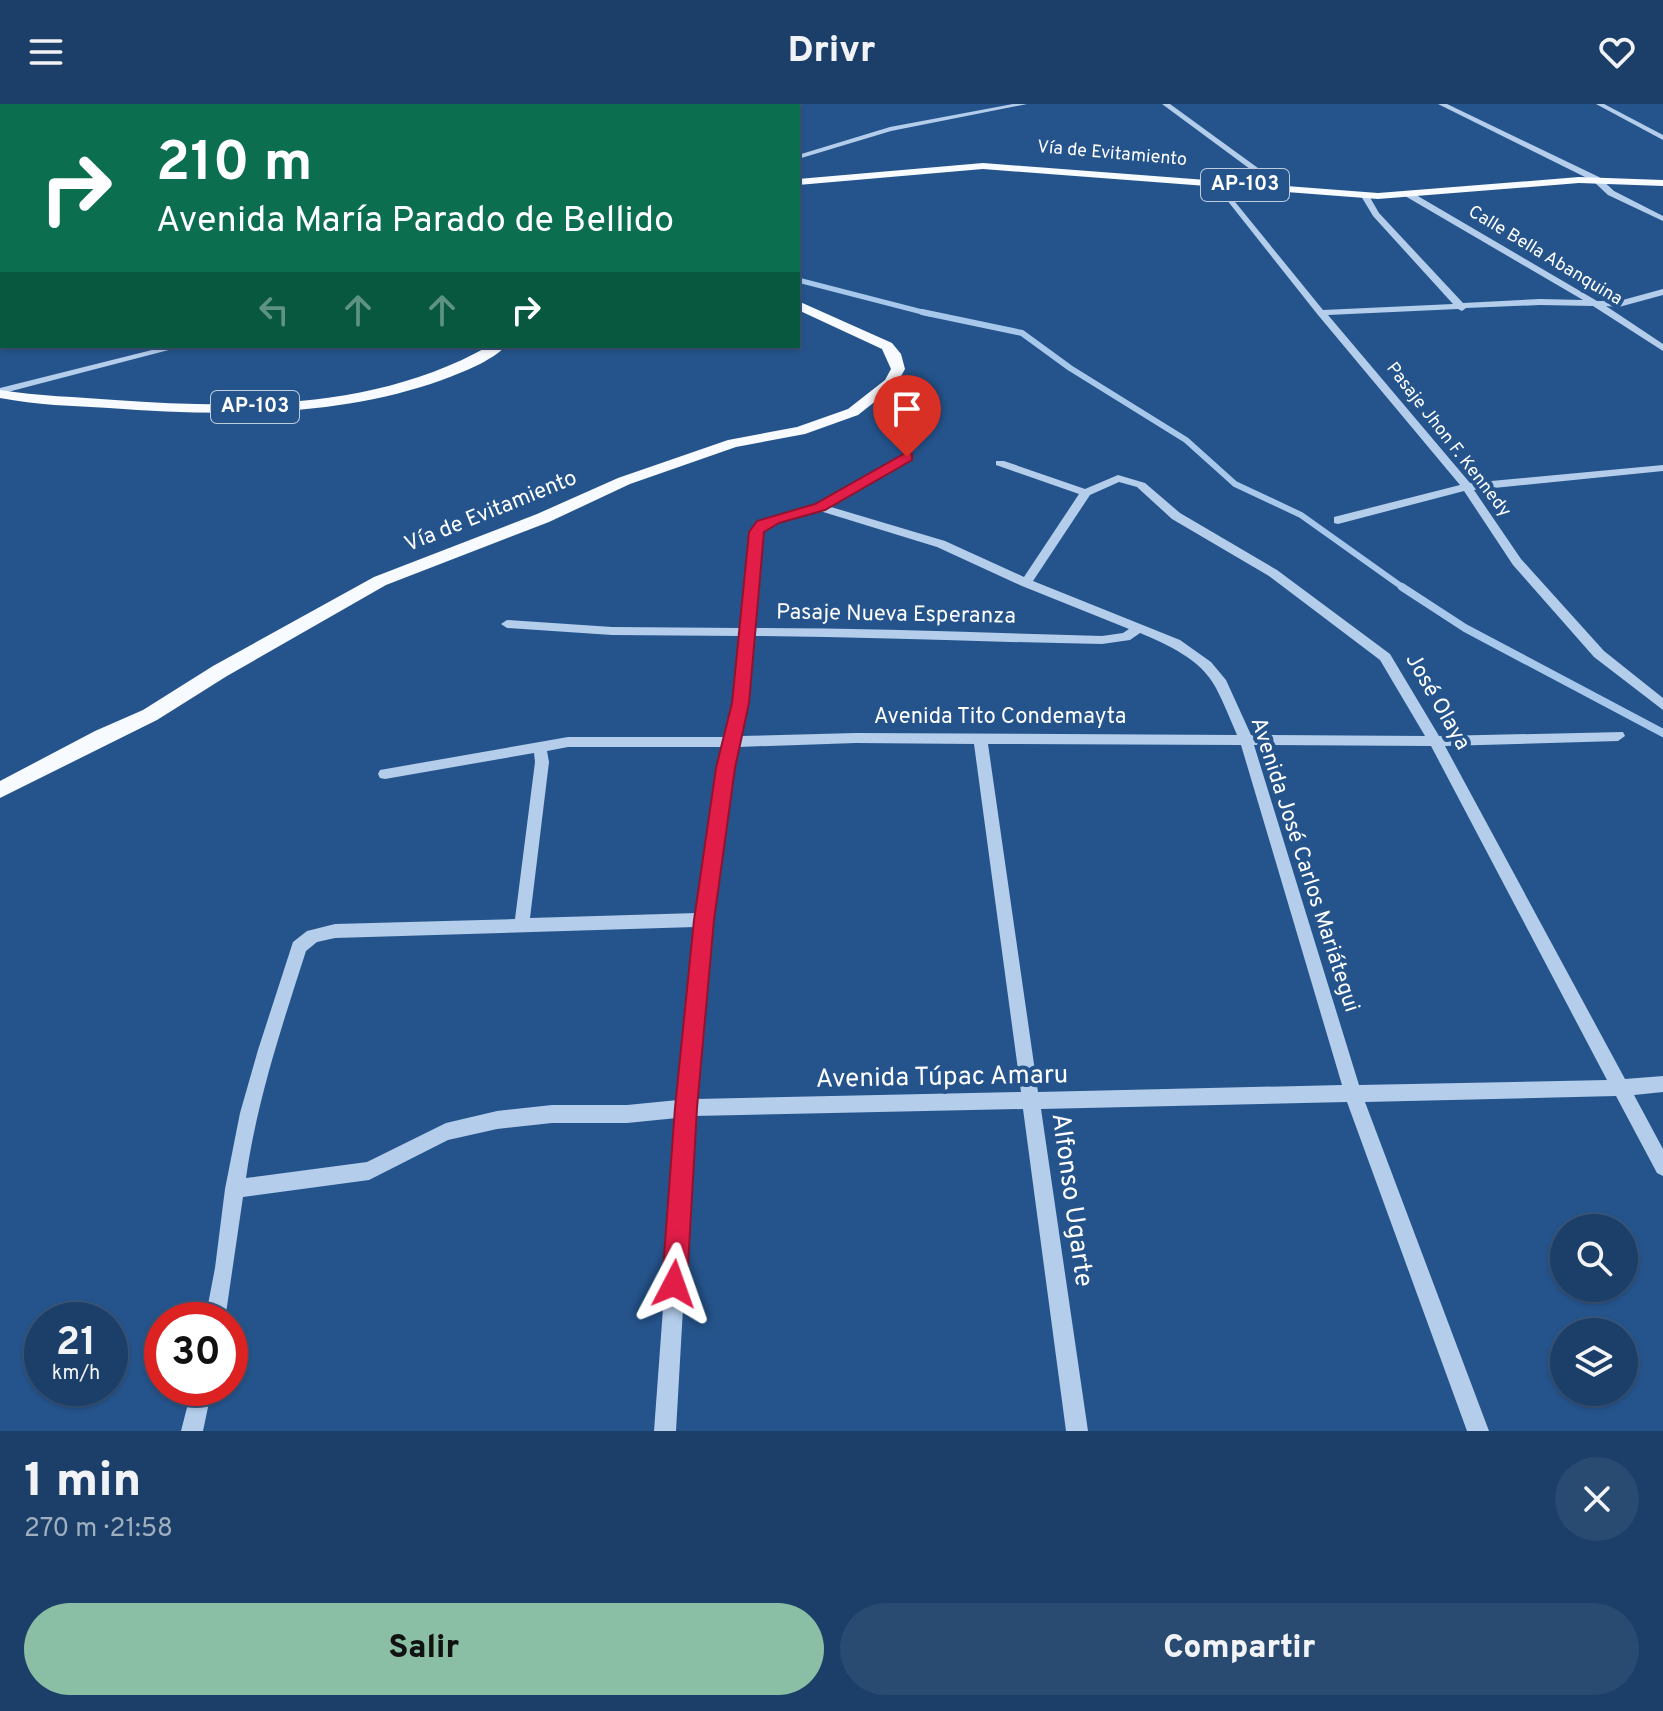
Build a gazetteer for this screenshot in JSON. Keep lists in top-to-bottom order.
{
  "streets": {
    "main road": ["Vía de Evitamiento", "AP-103"],
    "street": [
      "Calle Bella Abanquina",
      "Pasaje Jhon F. Kennedy",
      "Pasaje Nueva Esperanza",
      "José Olaya",
      "Avenida Tito Condemayta",
      "Avenida José Carlos Mariátegui",
      "Avenida Túpac Amaru",
      "Alfonso Ugarte"
    ]
  },
  "crossings": [
    ["Vía de Evitamiento", "AP-103"],
    ["Vía de Evitamiento", "Calle Bella Abanquina"],
    ["Vía de Evitamiento", "Pasaje Jhon F. Kennedy"],
    ["Pasaje Nueva Esperanza", "Avenida José Carlos Mariátegui"],
    ["José Olaya", "Avenida Tito Condemayta"],
    ["José Olaya", "Avenida Túpac Amaru"],
    ["Avenida Tito Condemayta", "Avenida José Carlos Mariátegui"],
    ["Avenida Tito Condemayta", "Alfonso Ugarte"],
    ["Avenida José Carlos Mariátegui", "Avenida Túpac Amaru"],
    ["Avenida Túpac Amaru", "Alfonso Ugarte"]
  ],
  "page": {
    "header": "Drivr",
    "turn": ["210 m", "Avenida María Parado de Bellido"],
    "speed": "21 km/h",
    "limit": "30",
    "heading": ["1 min", "270 m · 21:58"],
    "buttons": ["Salir", "Compartir"]
  }
}
